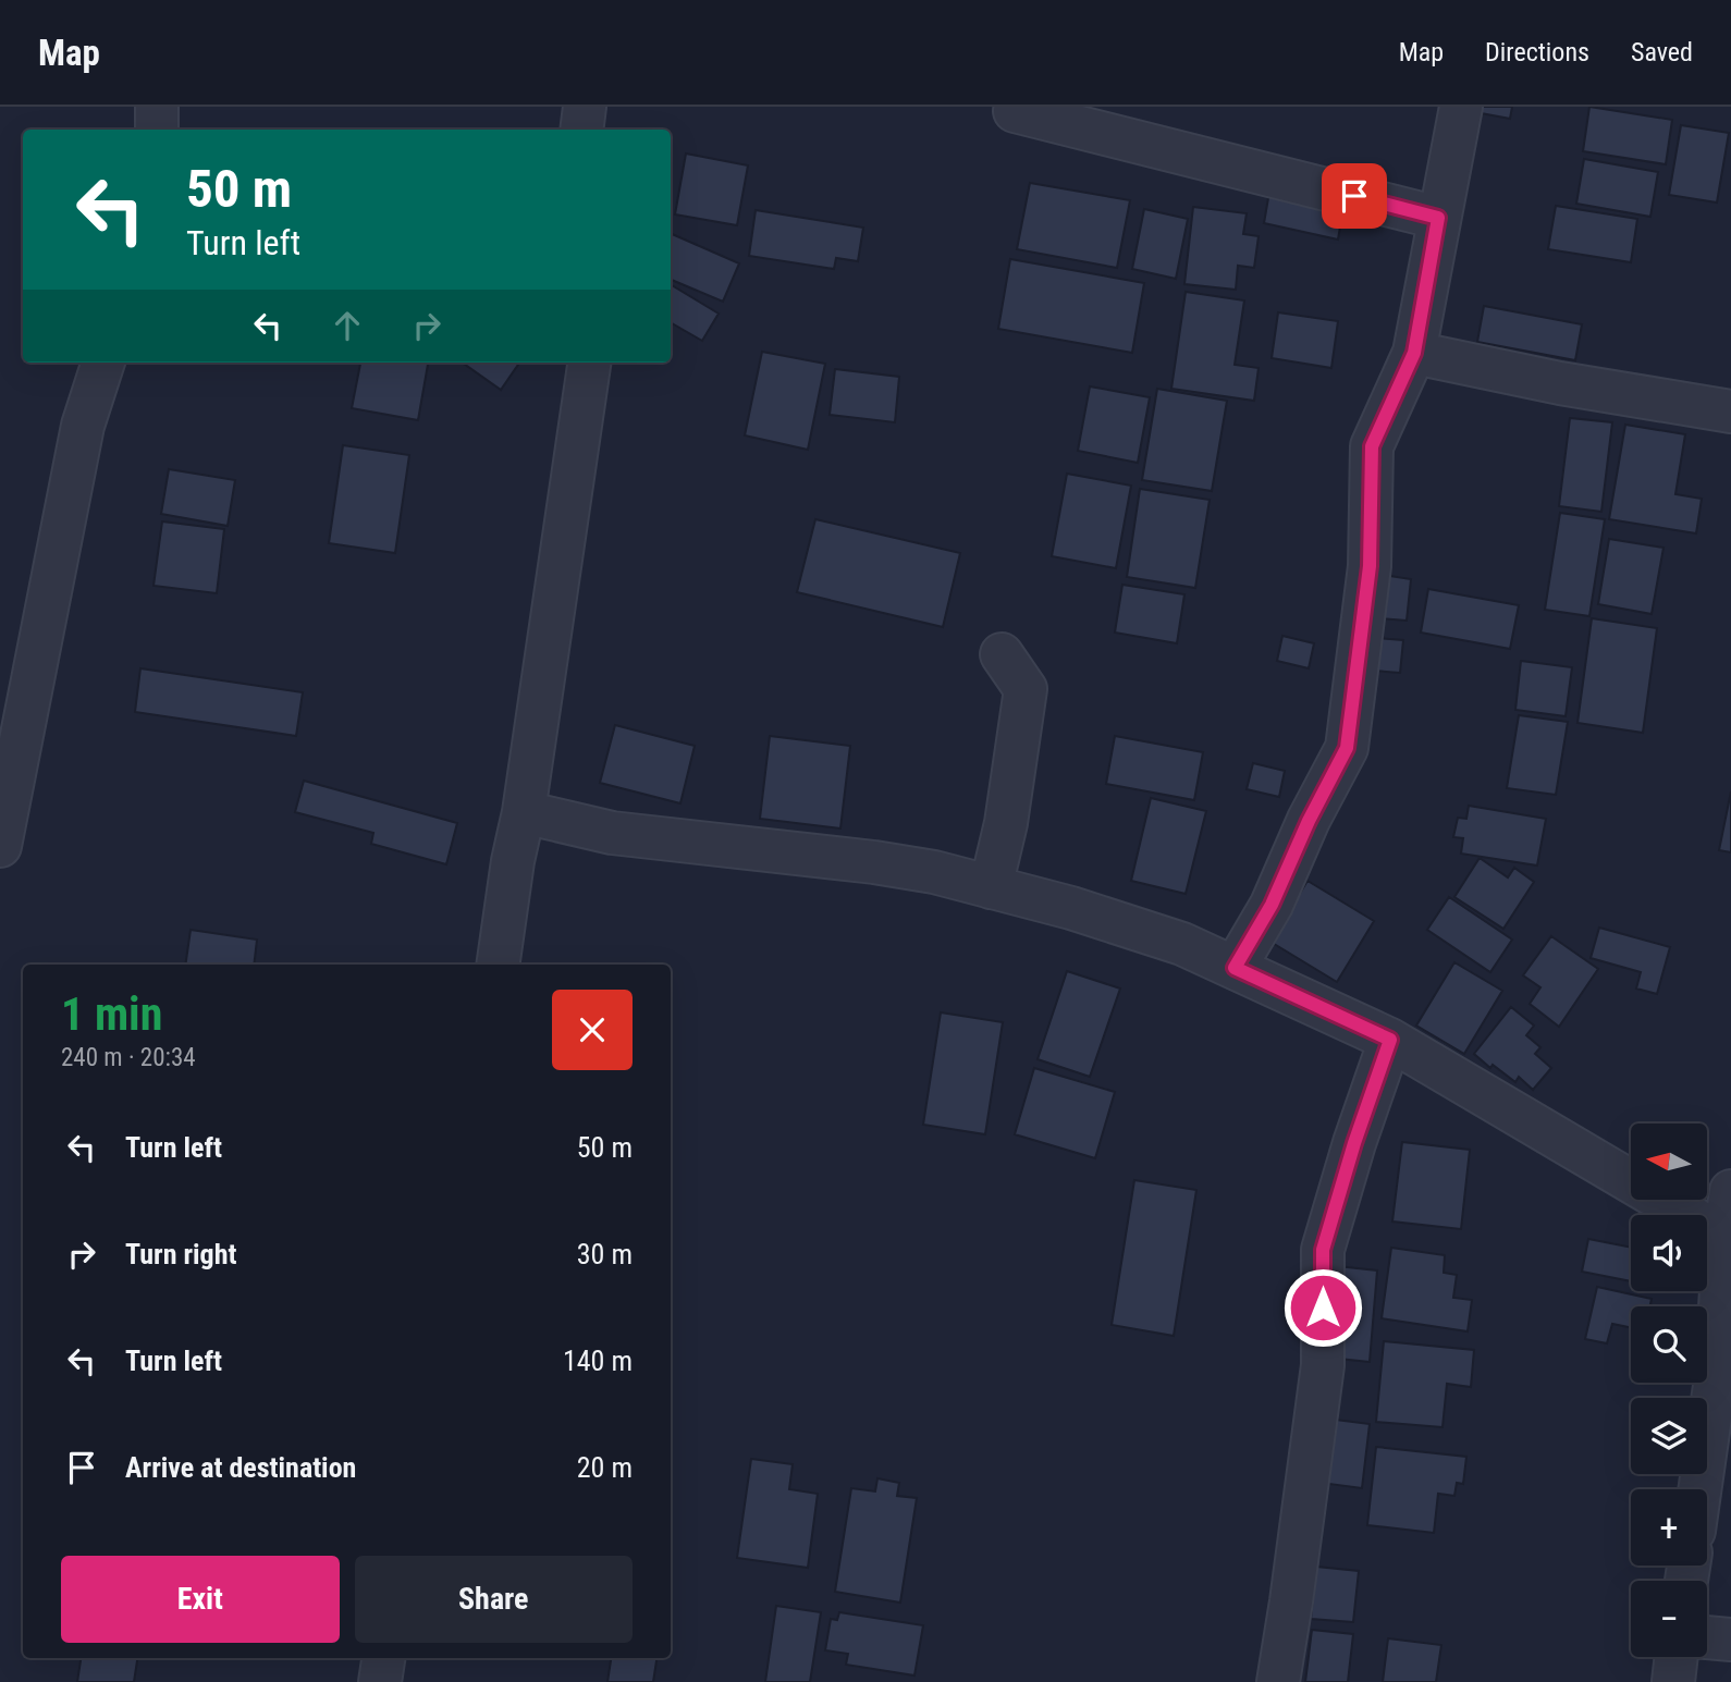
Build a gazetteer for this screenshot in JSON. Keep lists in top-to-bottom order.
{
  "north": "left",
  "page": {
    "header": "Map",
    "nav": ["Map", "Directions", "Saved"],
    "turn": ["50 m", "Turn left"],
    "heading": ["1 min", "240 m · 20:34"],
    "list": [
      {
        "name": "Turn left",
        "value": "50 m"
      },
      {
        "name": "Turn right",
        "value": "30 m"
      },
      {
        "name": "Turn left",
        "value": "140 m"
      },
      {
        "name": "Arrive at destination",
        "value": "20 m"
      }
    ],
    "map_buttons": ["+", "−"],
    "buttons": ["Exit", "Share"]
  }
}
